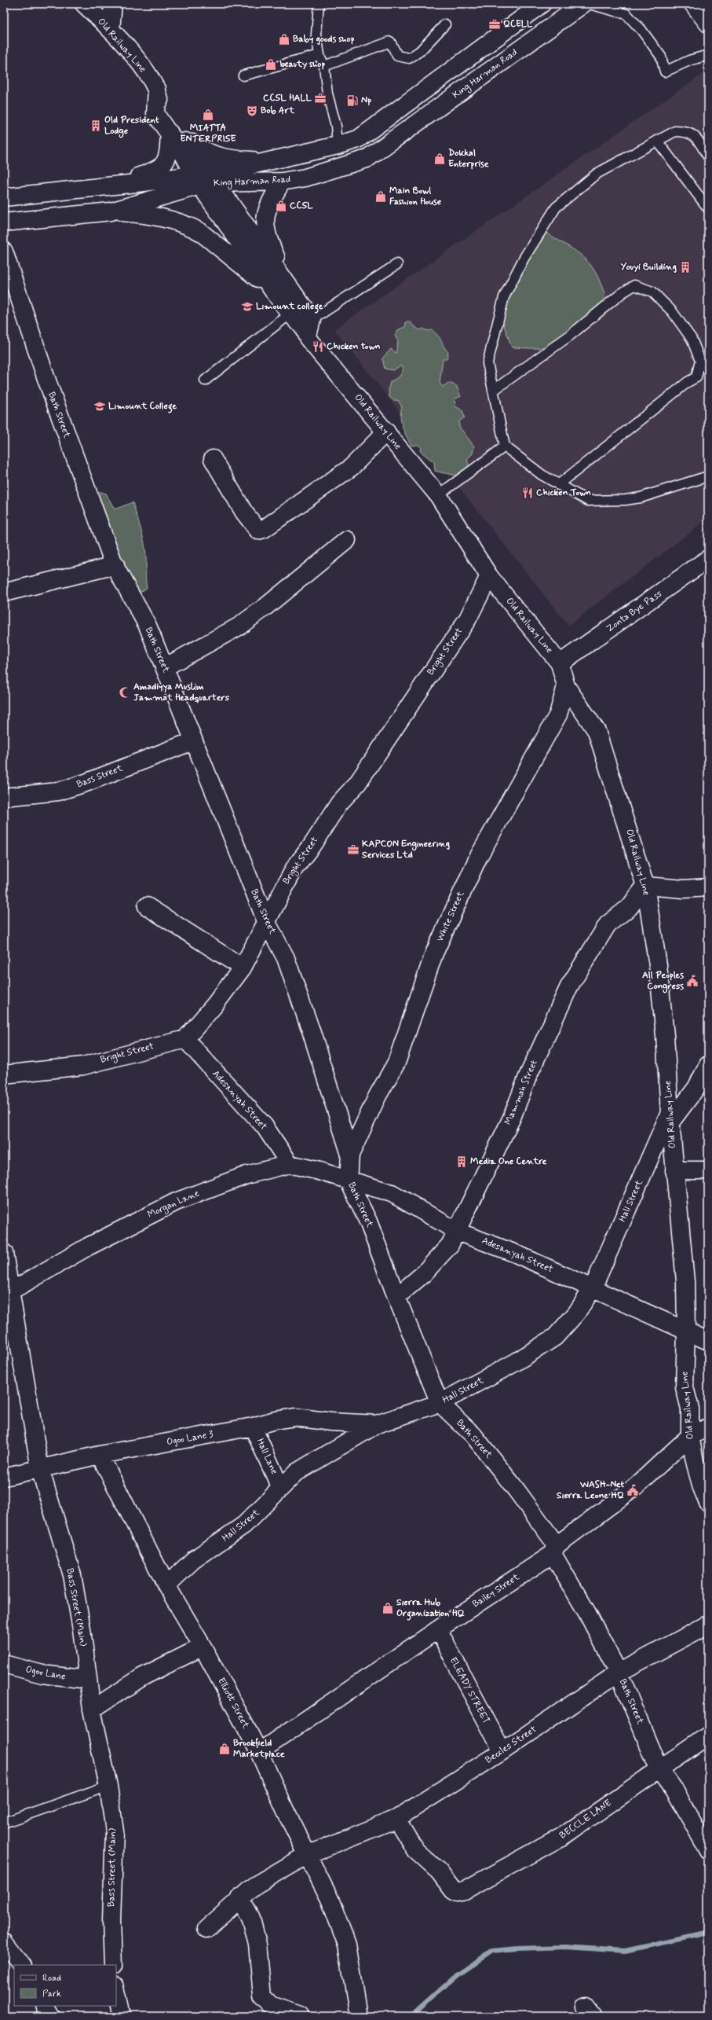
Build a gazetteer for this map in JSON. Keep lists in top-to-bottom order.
{
  "streets": {
    "street": [
      "Old Railway Line",
      "King Harman Road",
      "Bath Street",
      "Zonta Bye Pass",
      "Bright Street",
      "Bass Street",
      "White Street",
      "Mammah Street",
      "Adesanyah Street",
      "Hall Street",
      "Morgan Lane",
      "Ogoo Lane 3",
      "Hall Lane",
      "Bailey Street",
      "Bass Street (Main)",
      "Ogoo Lane",
      "ELEADY STREET",
      "Elliott Street",
      "Beccles Street",
      "BECCLE LANE"
    ]
  },
  "crossings": [
    ["Old Railway Line", "King Harman Road"],
    ["Old Railway Line", "Zonta Bye Pass"],
    ["Old Railway Line", "Bright Street"],
    ["Old Railway Line", "White Street"],
    ["Old Railway Line", "Mammah Street"],
    ["Old Railway Line", "Adesanyah Street"],
    ["Old Railway Line", "Hall Street"],
    ["Old Railway Line", "Bailey Street"],
    ["Bath Street", "Bright Street"],
    ["Bath Street", "Bass Street"],
    ["Bath Street", "White Street"],
    ["Bath Street", "Mammah Street"],
    ["Bath Street", "Adesanyah Street"],
    ["Bath Street", "Hall Street"],
    ["Bath Street", "Morgan Lane"],
    ["Bath Street", "Bailey Street"],
    ["Bath Street", "Beccles Street"],
    ["Bath Street", "BECCLE LANE"],
    ["Bright Street", "Adesanyah Street"],
    ["Mammah Street", "Adesanyah Street"],
    ["Adesanyah Street", "Hall Street"],
    ["Adesanyah Street", "Morgan Lane"],
    ["Hall Street", "Ogoo Lane 3"],
    ["Hall Street", "Hall Lane"],
    ["Hall Street", "Elliott Street"],
    ["Morgan Lane", "Bass Street (Main)"],
    ["Ogoo Lane 3", "Hall Lane"],
    ["Ogoo Lane 3", "Bass Street (Main)"],
    ["Ogoo Lane 3", "Elliott Street"],
    ["Bailey Street", "ELEADY STREET"],
    ["Bailey Street", "Elliott Street"],
    ["Bass Street (Main)", "Ogoo Lane"],
    ["ELEADY STREET", "Beccles Street"],
    ["Elliott Street", "Beccles Street"],
    ["Beccles Street", "BECCLE LANE"]
  ],
  "places": {
    "office": ["QCELL", "CCSL HALL", "KAPCON Engineering Services Ltd"],
    "shop": [
      "Baby goods shop",
      "beauty shop",
      "MIATTA ENTERPRISE",
      "Dokkal Enterprise",
      "Main Bowl Fashion House",
      "CCSL",
      "Sierra Hub Organization HQ",
      "Brookfield Marketplace"
    ],
    "fuel station": ["Np"],
    "theatre": ["Bob Art"],
    "building": ["Old President Lodge", "Youyi Building", "Media One Centre"],
    "school or university": ["Limount college", "Limount College"],
    "restaurant": ["Chicken town", "Chicken Town"],
    "mosque": ["Amadiyya Muslim Jammat Headquarters"],
    "public building": ["All Peoples Congress", "WASH-Net Sierra Leone HQ"]
  },
  "legend": ["Road", "Park"]
}
